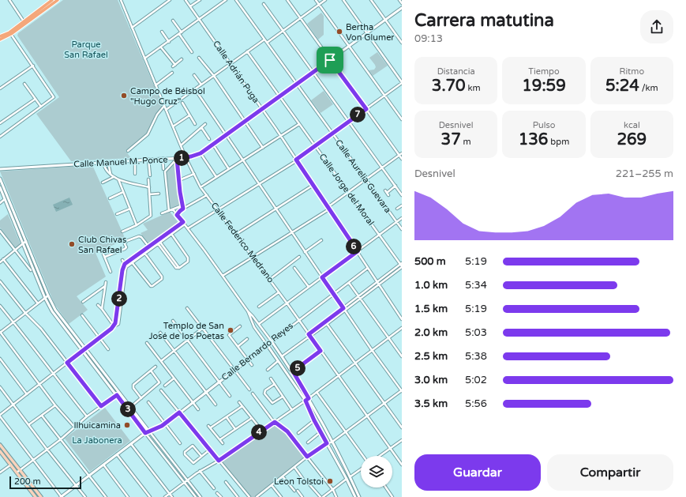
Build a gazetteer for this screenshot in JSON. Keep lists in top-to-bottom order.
{
  "streets": {
    "street": [
      "Calle Adrián Puga",
      "Calle Manuel M. Ponce",
      "Calle Aurelia Guevara",
      "Calle Jorge del Moral",
      "Calle Federico Medrano",
      "Calle Bernardo Reyes"
    ]
  },
  "crossings": [
    ["Calle Adrián Puga", "Calle Manuel M. Ponce"],
    ["Calle Adrián Puga", "Calle Bernardo Reyes"],
    ["Calle Manuel M. Ponce", "Calle Aurelia Guevara"],
    ["Calle Manuel M. Ponce", "Calle Jorge del Moral"],
    ["Calle Manuel M. Ponce", "Calle Federico Medrano"],
    ["Calle Federico Medrano", "Calle Bernardo Reyes"]
  ],
  "parks": ["Parque San Rafael", "La Jabonera"],
  "places": [
    "Bertha Von Glumer",
    "Campo de Béisbol \"Hugo Cruz\"",
    "Club Chivas San Rafael",
    "Templo de San José de los Poetas",
    "Ilhuicamina",
    "Leon Tolstoi"
  ],
  "scale_bar": "200 m",
  "page": {
    "heading": ["Carrera matutina", "09:13"],
    "stats": [
      ["Distancia", "3.70 km"],
      ["Tiempo", "19:59"],
      ["Ritmo", "5:24 /km"],
      ["Desnivel", "37 m"],
      ["Pulso", "136 bpm"],
      ["kcal", "269"]
    ],
    "pins": [
      "7",
      "1",
      "6",
      "2",
      "5",
      "3",
      "4"
    ],
    "chart": ["Desnivel", "221–255 m"],
    "list": [
      {
        "name": "500 m",
        "note": "5:19"
      },
      {
        "name": "1.0 km",
        "note": "5:34"
      },
      {
        "name": "1.5 km",
        "note": "5:19"
      },
      {
        "name": "2.0 km",
        "note": "5:03"
      },
      {
        "name": "2.5 km",
        "note": "5:38"
      },
      {
        "name": "3.0 km",
        "note": "5:02"
      },
      {
        "name": "3.5 km",
        "note": "5:56"
      }
    ],
    "buttons": ["Guardar", "Compartir"],
    "scale": "200 m"
  }
}
